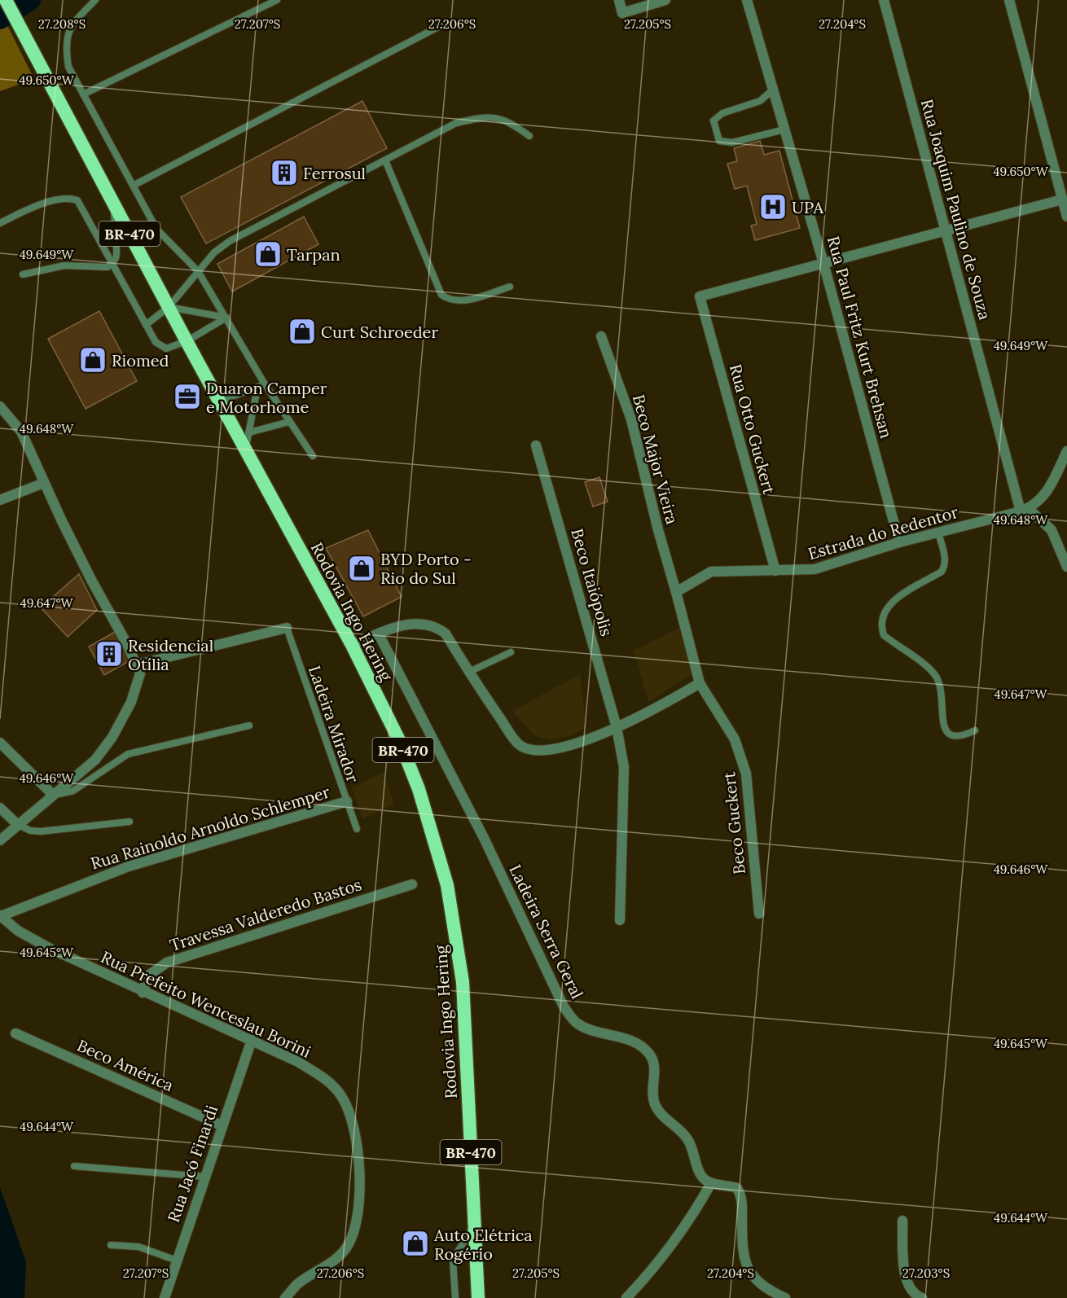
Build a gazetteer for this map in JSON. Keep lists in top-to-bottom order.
{
  "streets": {
    "highway": ["BR-470", "Rodovia Ingo Hering"],
    "street": [
      "Rua Joaquim Paulino de Souza",
      "Rua Paul Fritz Kurt Brehsan",
      "Rua Otto Guckert",
      "Beco Major Vieira",
      "Estrada do Redentor",
      "Beco Itaiópolis",
      "Beco Guckert",
      "Rua Rainoldo Arnoldo Schlemper",
      "Travessa Valderedo Bastos",
      "Ladeira Serra Geral",
      "Rua Prefeito Wenceslau Borini",
      "Beco América",
      "Rua Jacó Finardi"
    ],
    "lane": ["Ladeira Mirador"]
  },
  "crossings": [
    ["Rua Joaquim Paulino de Souza", "Estrada do Redentor"],
    ["Rua Paul Fritz Kurt Brehsan", "Rua Otto Guckert"],
    ["Rua Paul Fritz Kurt Brehsan", "Estrada do Redentor"],
    ["Rua Otto Guckert", "Estrada do Redentor"],
    ["Beco Major Vieira", "Estrada do Redentor"],
    ["Ladeira Mirador", "Rua Rainoldo Arnoldo Schlemper"],
    ["Rua Rainoldo Arnoldo Schlemper", "Rua Prefeito Wenceslau Borini"],
    ["Travessa Valderedo Bastos", "Rua Prefeito Wenceslau Borini"],
    ["Rua Prefeito Wenceslau Borini", "Rua Jacó Finardi"],
    ["Beco América", "Rua Jacó Finardi"]
  ],
  "places": {
    "building": ["Ferrosul", "Residencial Otília"],
    "hospital": ["UPA"],
    "shop": [
      "Tarpan",
      "Curt Schroeder",
      "Riomed",
      "BYD Porto - Rio do Sul",
      "Auto Elétrica Rogério"
    ],
    "office": ["Duaron Camper e Motorhome"]
  },
  "coordinates": [
    "27.208°S",
    "27.207°S",
    "27.206°S",
    "27.205°S",
    "27.204°S",
    "49.650°W",
    "49.649°W",
    "49.648°W",
    "49.647°W",
    "49.646°W",
    "49.645°W",
    "49.644°W",
    "27.203°S"
  ]
}
